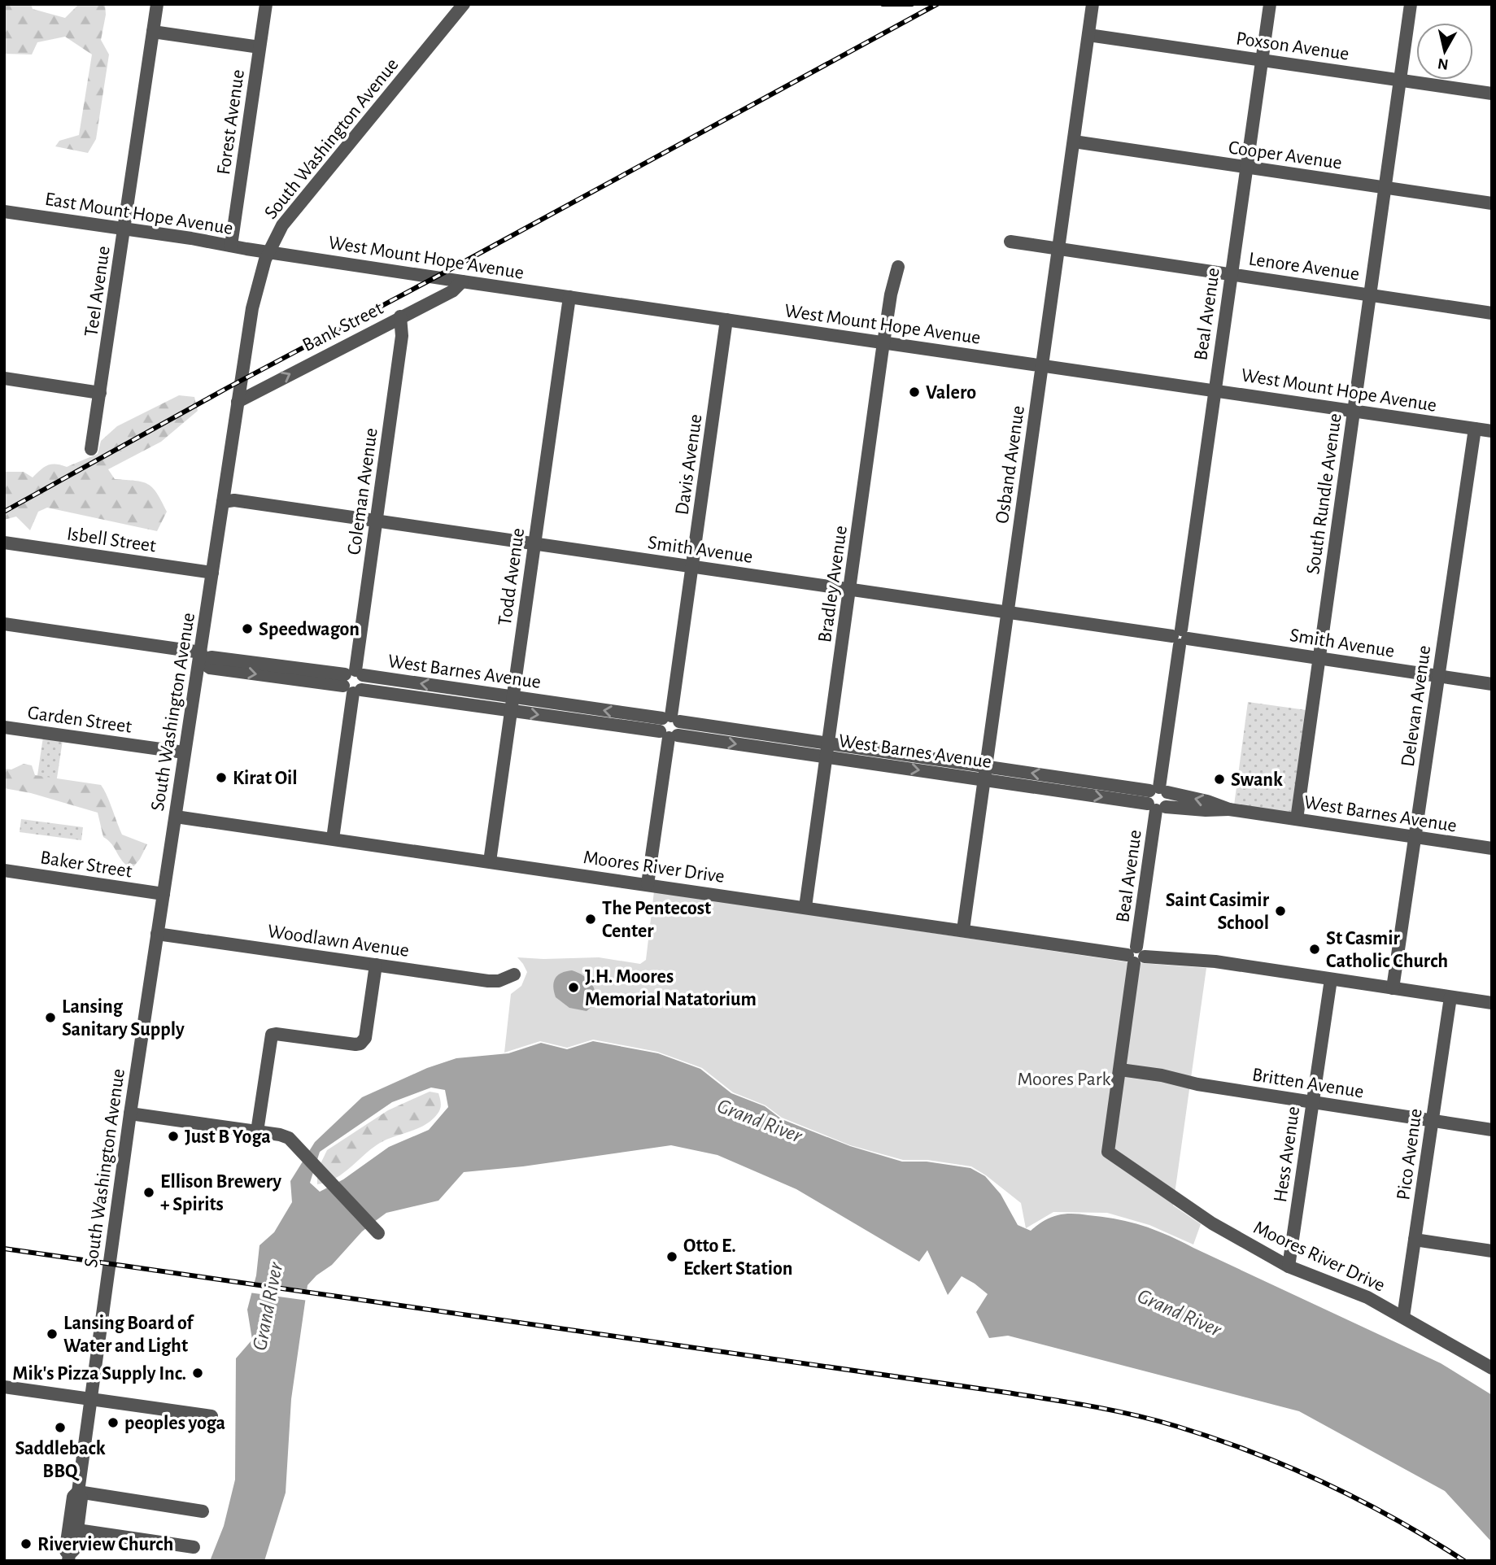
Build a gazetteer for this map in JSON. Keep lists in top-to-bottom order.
{
  "streets": {
    "street": [
      "Poxson Avenue",
      "Forest Avenue",
      "South Washington Avenue",
      "Cooper Avenue",
      "East Mount Hope Avenue",
      "West Mount Hope Avenue",
      "Lenore Avenue",
      "Teel Avenue",
      "Beal Avenue",
      "Bank Street",
      "Davis Avenue",
      "Osband Avenue",
      "Coleman Avenue",
      "South Rundle Avenue",
      "Isbell Street",
      "Smith Avenue",
      "Todd Avenue",
      "Bradley Avenue",
      "West Barnes Avenue",
      "Delevan Avenue",
      "Garden Street",
      "Baker Street",
      "Moores River Drive",
      "Woodlawn Avenue",
      "Britten Avenue",
      "Hess Avenue",
      "Pico Avenue"
    ]
  },
  "crossings": [
    ["Poxson Avenue", "Beal Avenue"],
    ["Poxson Avenue", "Osband Avenue"],
    ["Poxson Avenue", "South Rundle Avenue"],
    ["Forest Avenue", "East Mount Hope Avenue"],
    ["South Washington Avenue", "East Mount Hope Avenue"],
    ["South Washington Avenue", "West Mount Hope Avenue"],
    ["South Washington Avenue", "Bank Street"],
    ["South Washington Avenue", "Isbell Street"],
    ["South Washington Avenue", "Smith Avenue"],
    ["South Washington Avenue", "West Barnes Avenue"],
    ["South Washington Avenue", "Garden Street"],
    ["South Washington Avenue", "Baker Street"],
    ["South Washington Avenue", "Moores River Drive"],
    ["South Washington Avenue", "Woodlawn Avenue"],
    ["Cooper Avenue", "Beal Avenue"],
    ["Cooper Avenue", "Osband Avenue"],
    ["Cooper Avenue", "South Rundle Avenue"],
    ["East Mount Hope Avenue", "West Mount Hope Avenue"],
    ["East Mount Hope Avenue", "Teel Avenue"],
    ["West Mount Hope Avenue", "Beal Avenue"],
    ["West Mount Hope Avenue", "Bank Street"],
    ["West Mount Hope Avenue", "Davis Avenue"],
    ["West Mount Hope Avenue", "Osband Avenue"],
    ["West Mount Hope Avenue", "South Rundle Avenue"],
    ["West Mount Hope Avenue", "Todd Avenue"],
    ["West Mount Hope Avenue", "Bradley Avenue"],
    ["West Mount Hope Avenue", "Delevan Avenue"],
    ["Lenore Avenue", "Beal Avenue"],
    ["Lenore Avenue", "Osband Avenue"],
    ["Lenore Avenue", "South Rundle Avenue"],
    ["Beal Avenue", "Smith Avenue"],
    ["Beal Avenue", "West Barnes Avenue"],
    ["Beal Avenue", "Moores River Drive"],
    ["Beal Avenue", "Britten Avenue"],
    ["Bank Street", "Coleman Avenue"],
    ["Davis Avenue", "Smith Avenue"],
    ["Davis Avenue", "West Barnes Avenue"],
    ["Davis Avenue", "Moores River Drive"],
    ["Osband Avenue", "Smith Avenue"],
    ["Osband Avenue", "West Barnes Avenue"],
    ["Osband Avenue", "Moores River Drive"],
    ["Coleman Avenue", "Smith Avenue"],
    ["Coleman Avenue", "West Barnes Avenue"],
    ["Coleman Avenue", "Moores River Drive"],
    ["South Rundle Avenue", "Smith Avenue"],
    ["South Rundle Avenue", "West Barnes Avenue"],
    ["Smith Avenue", "Todd Avenue"],
    ["Smith Avenue", "Bradley Avenue"],
    ["Smith Avenue", "Delevan Avenue"],
    ["Todd Avenue", "West Barnes Avenue"],
    ["Todd Avenue", "Moores River Drive"],
    ["Bradley Avenue", "West Barnes Avenue"],
    ["Bradley Avenue", "Moores River Drive"],
    ["West Barnes Avenue", "Delevan Avenue"],
    ["Delevan Avenue", "Moores River Drive"],
    ["Moores River Drive", "Hess Avenue"],
    ["Moores River Drive", "Pico Avenue"],
    ["Britten Avenue", "Hess Avenue"],
    ["Britten Avenue", "Pico Avenue"]
  ],
  "one_way": ["Bank Street"],
  "water": ["Grand River"],
  "parks": ["Moores Park"],
  "places": [
    "Valero",
    "Speedwagon",
    "Kirat Oil",
    "Swank",
    "Saint Casimir School",
    "The Pentecost Center",
    "St Casmir Catholic Church",
    "J.H. Moores Memorial Natatorium",
    "Lansing Sanitary Supply",
    "Just B Yoga",
    "Ellison Brewery + Spirits",
    "Otto E. Eckert Station",
    "Lansing Board of Water and Light",
    "Mik's Pizza Supply Inc.",
    "peoples yoga",
    "Saddleback BBQ",
    "Riverview Church"
  ],
  "north": "bottom"
}
